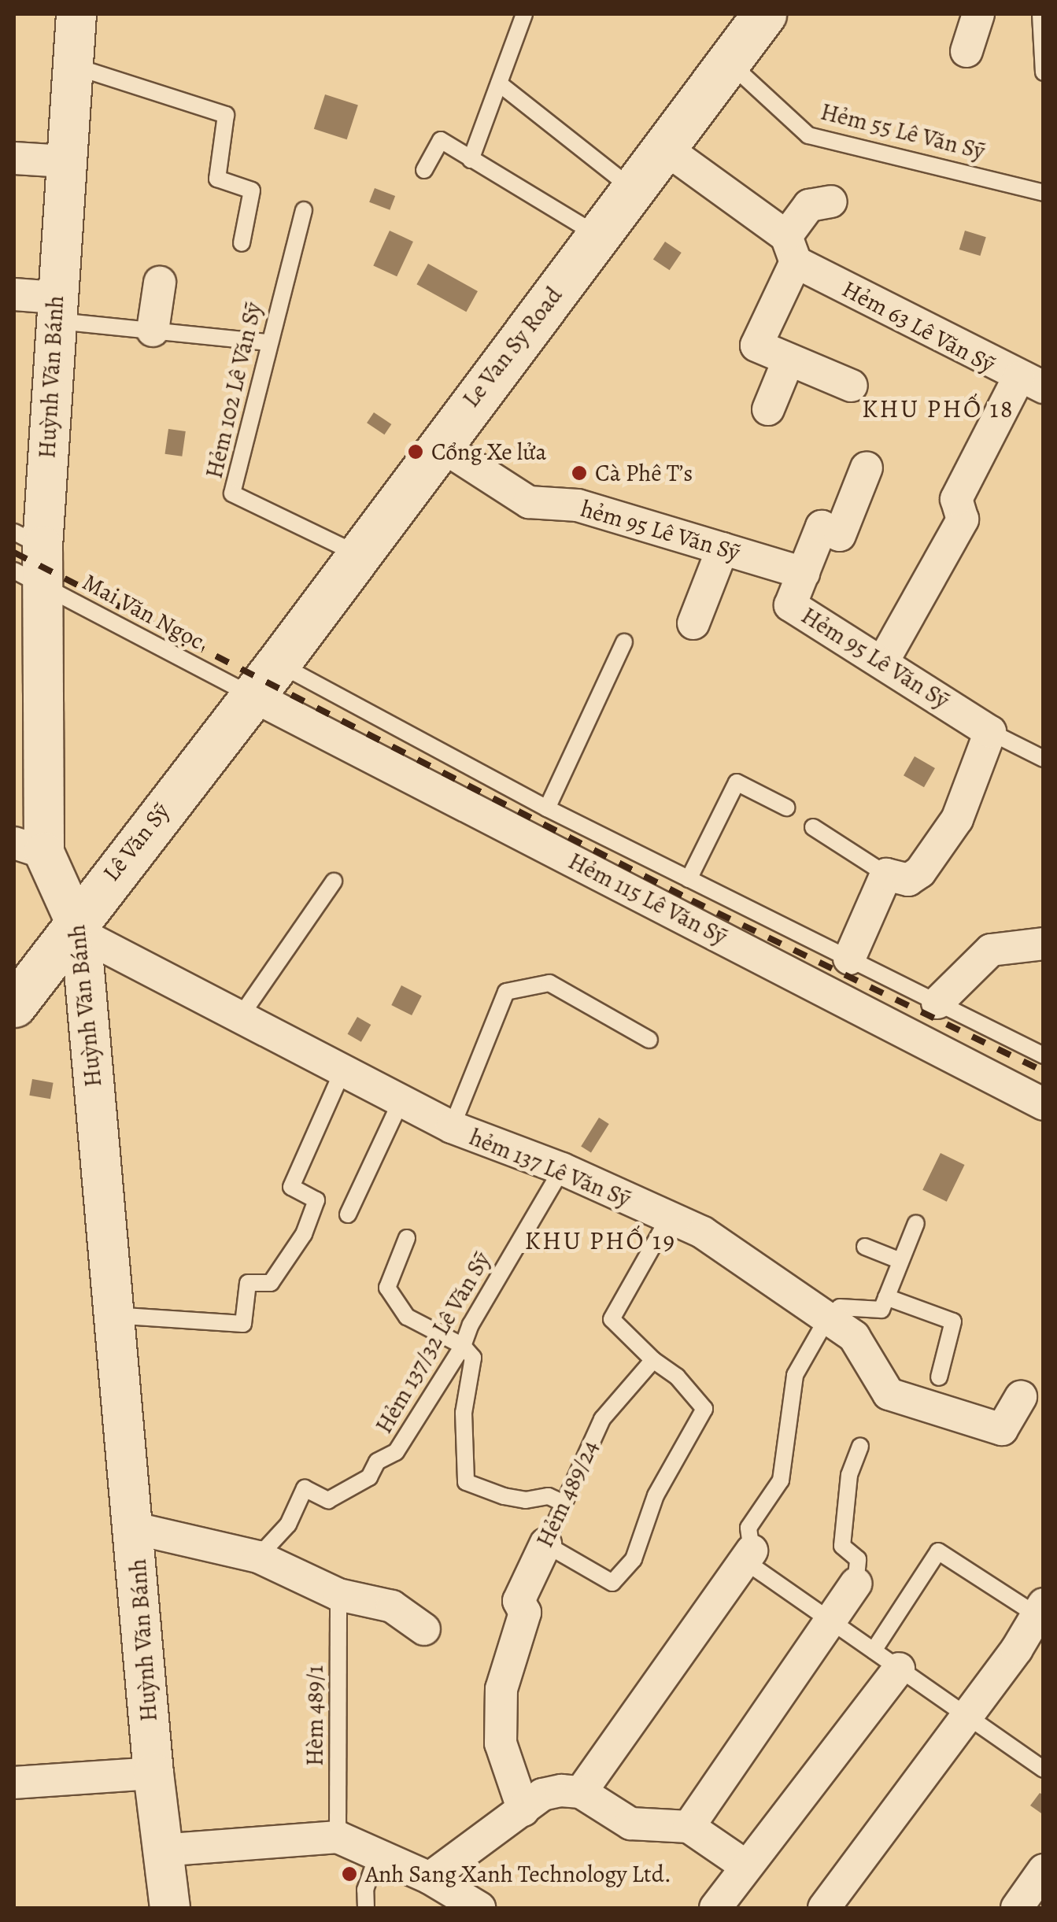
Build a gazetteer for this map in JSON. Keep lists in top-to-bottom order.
{
  "streets": {
    "main road": ["Le Van Sy Road", "Lê Văn Sỹ"],
    "street": [
      "Hẻm 63 Lê Văn Sỹ",
      "Huỳnh Văn Bánh",
      "hẻm 95 Lê Văn Sỹ",
      "Hẻm 95 Lê Văn Sỹ",
      "Hẻm 115 Lê Văn Sỹ",
      "hẻm 137 Lê Văn Sỹ",
      "Hẻm 489/24"
    ],
    "lane": [
      "Hẻm 55 Lê Văn Sỹ",
      "Hẻm 102 Lê Văn Sỹ",
      "Mai Văn Ngọc",
      "Hẻm 137/32 Lê Văn Sỹ",
      "Hèm 489/1"
    ]
  },
  "crossings": [
    ["Hẻm 55 Lê Văn Sỹ", "Le Van Sy Road"],
    ["Hẻm 63 Lê Văn Sỹ", "Le Van Sy Road"],
    ["Le Van Sy Road", "Hẻm 102 Lê Văn Sỹ"],
    ["Le Van Sy Road", "hẻm 95 Lê Văn Sỹ"],
    ["Le Van Sy Road", "Mai Văn Ngọc"],
    ["Le Van Sy Road", "Lê Văn Sỹ"],
    ["Le Van Sy Road", "Hẻm 115 Lê Văn Sỹ"],
    ["Huỳnh Văn Bánh", "Mai Văn Ngọc"],
    ["Huỳnh Văn Bánh", "Lê Văn Sỹ"],
    ["Huỳnh Văn Bánh", "hẻm 137 Lê Văn Sỹ"],
    ["hẻm 95 Lê Văn Sỹ", "Hẻm 95 Lê Văn Sỹ"],
    ["Mai Văn Ngọc", "Lê Văn Sỹ"],
    ["Mai Văn Ngọc", "Hẻm 115 Lê Văn Sỹ"],
    ["Lê Văn Sỹ", "Hẻm 115 Lê Văn Sỹ"],
    ["Lê Văn Sỹ", "hẻm 137 Lê Văn Sỹ"],
    ["hẻm 137 Lê Văn Sỹ", "Hẻm 137/32 Lê Văn Sỹ"]
  ],
  "districts": ["KHU PHỐ 18", "KHU PHỐ 19"],
  "places": ["Cổng Xe lửa", "Cà Phê T’s", "Anh Sang Xanh Technology Ltd."]
}
